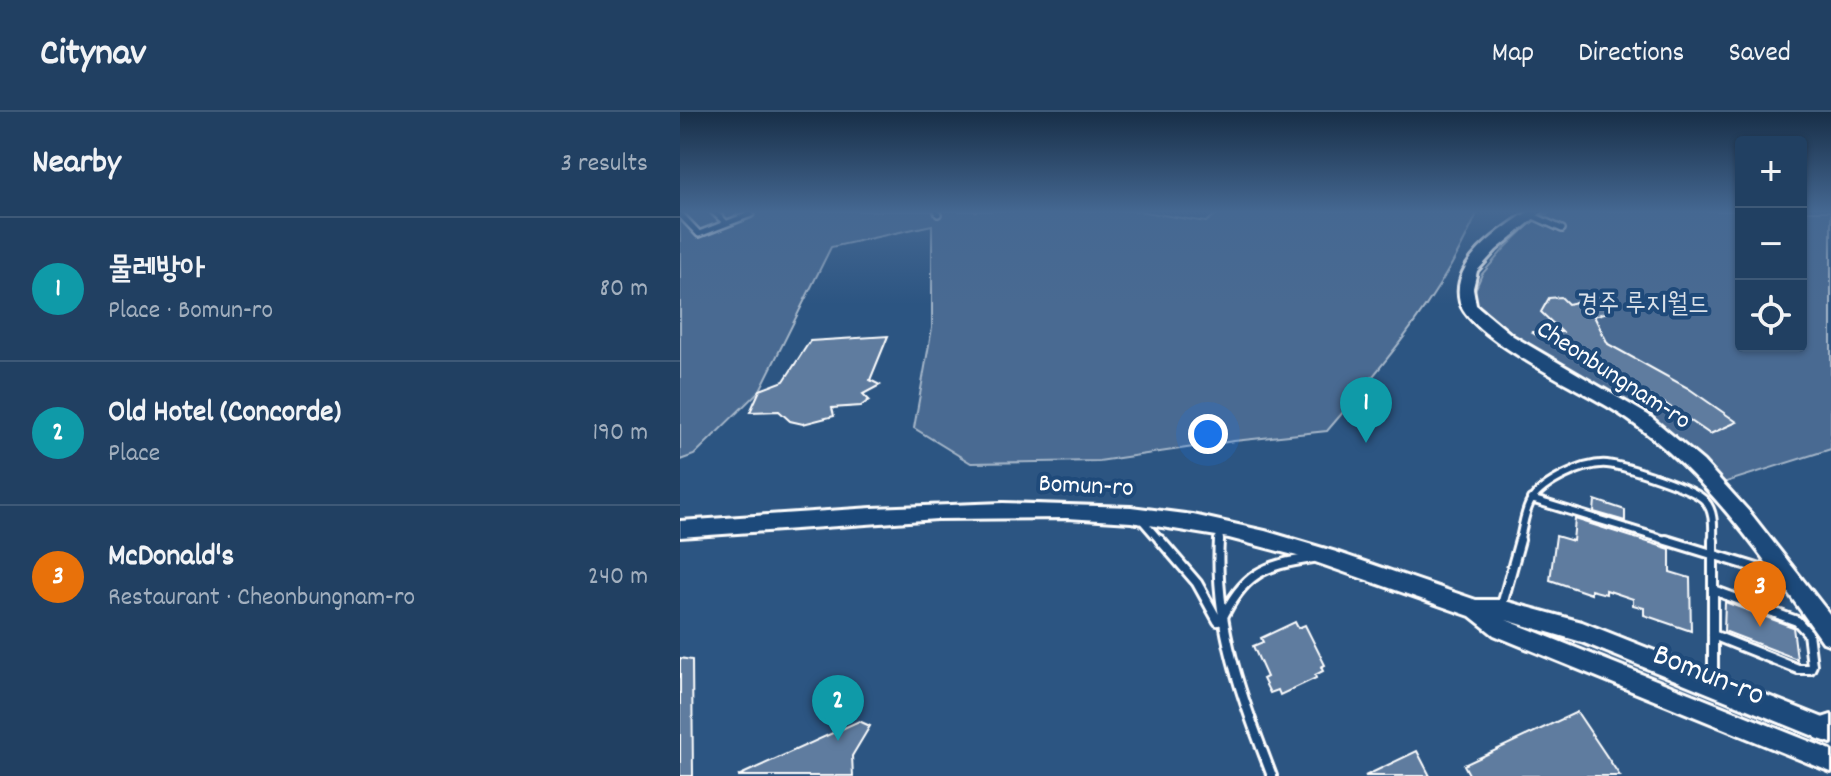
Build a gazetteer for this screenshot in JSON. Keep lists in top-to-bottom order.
{
  "streets": {
    "main road": ["Cheonbungnam-ro"],
    "street": ["Bomun-ro"]
  },
  "parks": ["경주 루지월드"],
  "page": {
    "header": "Citynav",
    "nav": ["Map", "Directions", "Saved"],
    "heading": ["Nearby", "3 results"],
    "map_buttons": ["+", "−"],
    "list": [
      {
        "mark": "1",
        "name": "물레방아",
        "note": "Place · Bomun-ro",
        "value": "80 m"
      },
      {
        "mark": "2",
        "name": "Old Hotel (Concorde)",
        "note": "Place",
        "value": "190 m"
      },
      {
        "mark": "3",
        "name": "McDonald's",
        "note": "Restaurant · Cheonbungnam-ro",
        "value": "240 m"
      }
    ],
    "pins": ["1", "3", "2"]
  }
}
